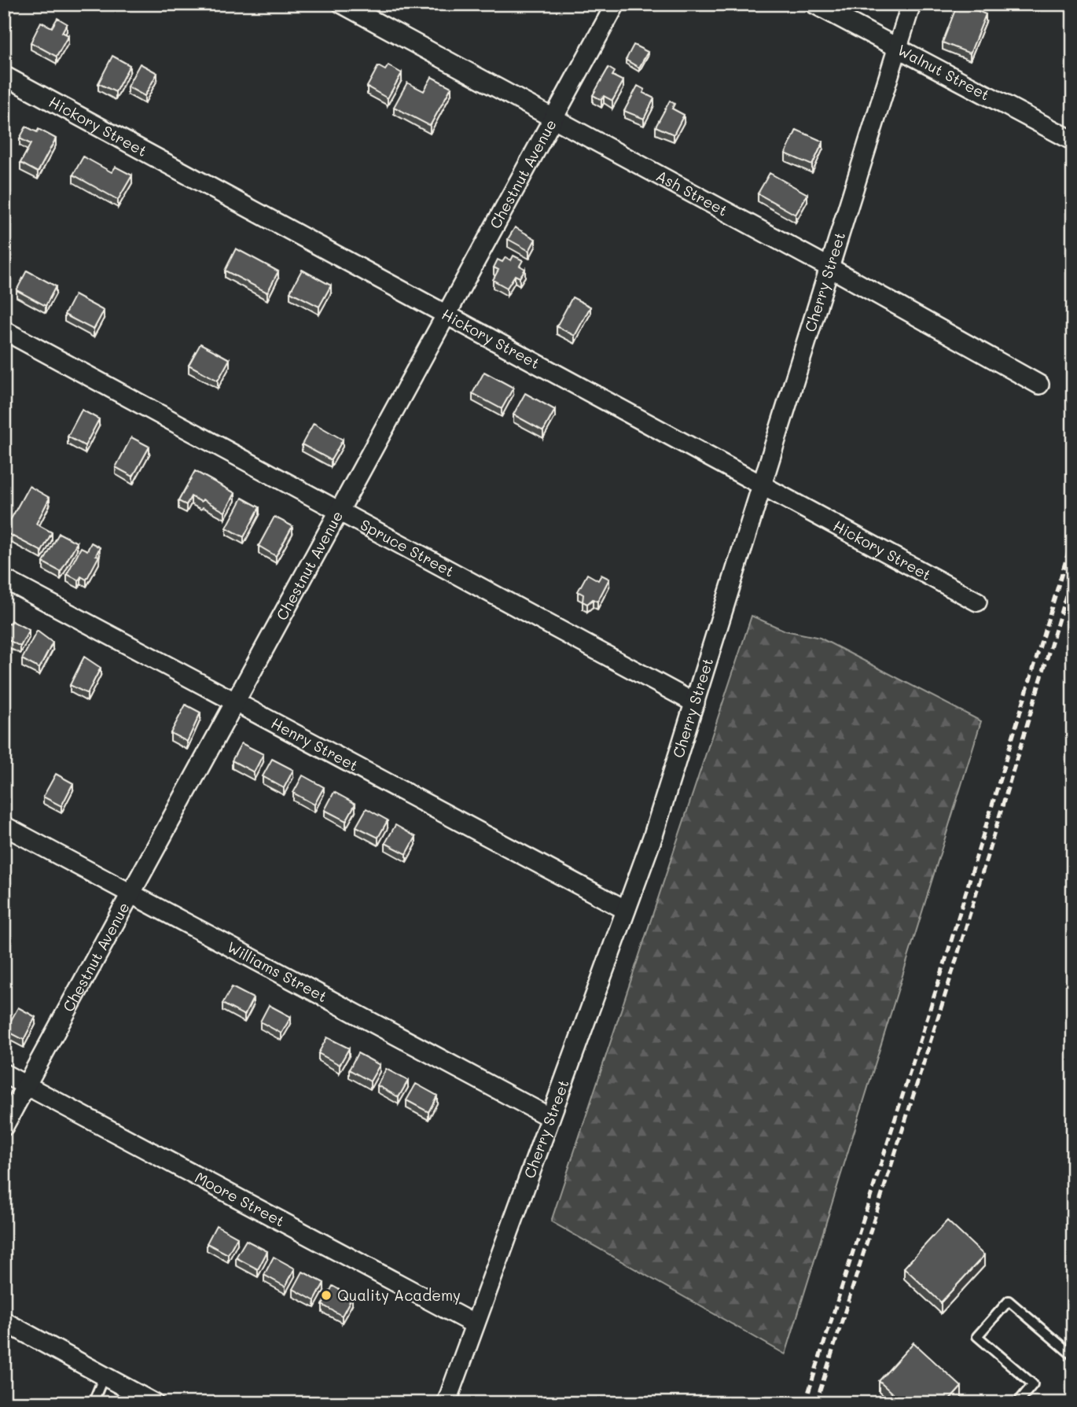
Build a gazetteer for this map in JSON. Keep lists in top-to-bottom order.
{
  "streets": {
    "street": [
      "Walnut Street",
      "Hickory Street",
      "Chestnut Avenue",
      "Ash Street",
      "Cherry Street",
      "Spruce Street",
      "Henry Street",
      "Williams Street",
      "Moore Street"
    ]
  },
  "crossings": [
    ["Walnut Street", "Cherry Street"],
    ["Hickory Street", "Chestnut Avenue"],
    ["Hickory Street", "Cherry Street"],
    ["Chestnut Avenue", "Ash Street"],
    ["Chestnut Avenue", "Spruce Street"],
    ["Chestnut Avenue", "Henry Street"],
    ["Chestnut Avenue", "Williams Street"],
    ["Chestnut Avenue", "Moore Street"],
    ["Ash Street", "Cherry Street"],
    ["Cherry Street", "Spruce Street"],
    ["Cherry Street", "Henry Street"],
    ["Cherry Street", "Williams Street"],
    ["Cherry Street", "Moore Street"]
  ],
  "places": ["Quality Academy"]
}
